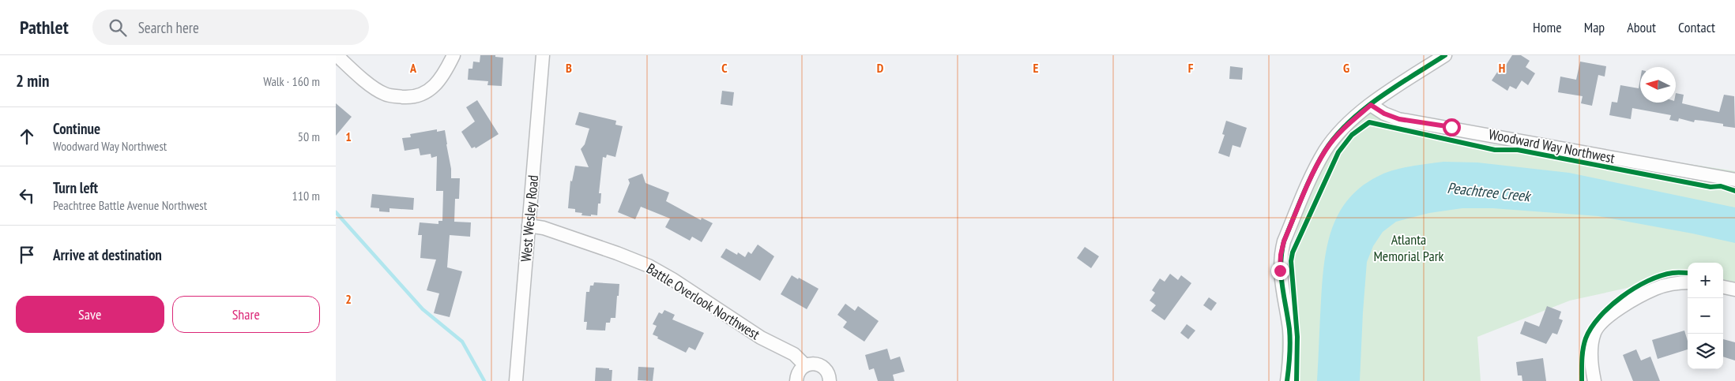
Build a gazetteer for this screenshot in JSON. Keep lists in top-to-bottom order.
{
  "streets": {
    "street": ["Woodward Way Northwest", "West Wesley Road", "Battle Overlook Northwest"]
  },
  "crossings": [
    ["West Wesley Road", "Battle Overlook Northwest"]
  ],
  "water": ["Peachtree Creek"],
  "parks": ["Atlanta Memorial Park"],
  "north": "left",
  "page": {
    "header": "Pathlet",
    "search": "Search here",
    "nav": [
      "Home",
      "Map",
      "About",
      "Contact"
    ],
    "heading": ["2 min", "Walk · 160 m"],
    "list": [
      ["Continue", "Woodward Way Northwest", "50 m"],
      ["Turn left", "Peachtree Battle Avenue Northwest", "110 m"],
      "Arrive at destination"
    ],
    "map_buttons": ["+", "−"],
    "buttons": ["Save", "Share"]
  },
  "grid": {
    "columns": [
      "A",
      "B",
      "C",
      "D",
      "E",
      "F",
      "G",
      "H"
    ],
    "rows": ["1", "2"]
  }
}
